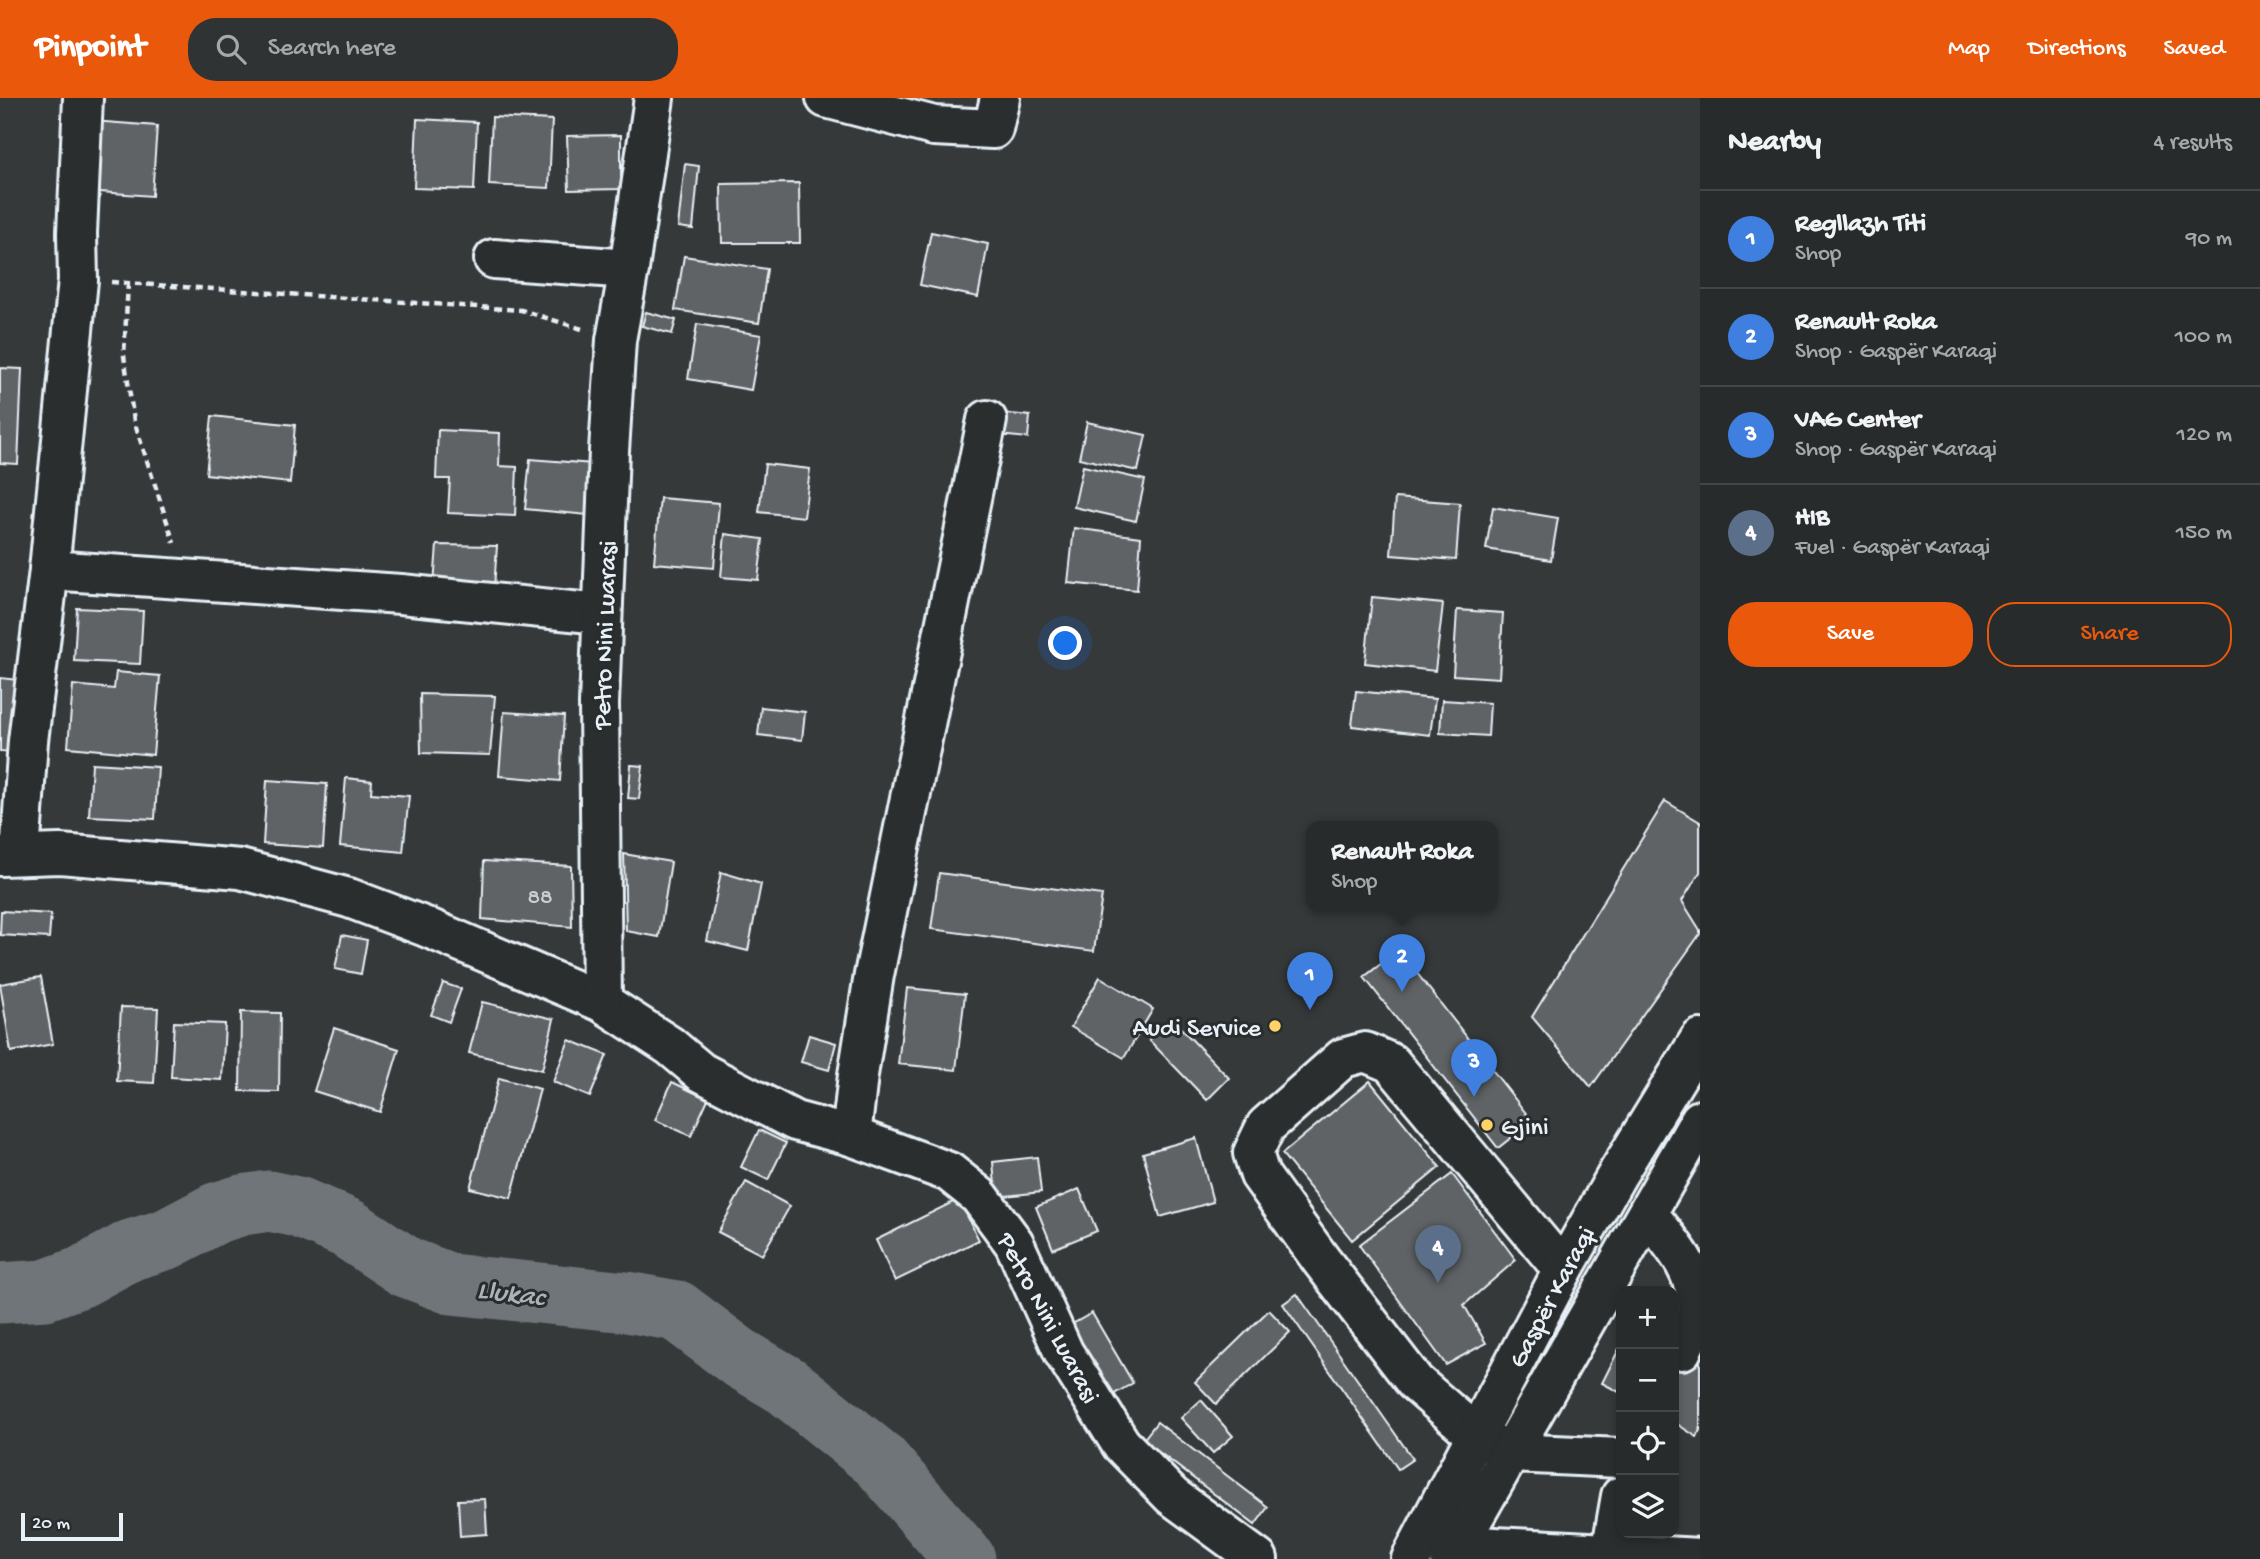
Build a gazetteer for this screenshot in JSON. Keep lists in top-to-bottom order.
{
  "streets": {
    "street": ["Petro Nini Luarasi", "Gaspër Karaqi"]
  },
  "water": ["Llukac"],
  "places": ["Audi Service", "Gjini"],
  "house_numbers": ["88"],
  "scale_bar": "20 m",
  "page": {
    "header": "Pinpoint",
    "search": "Search here",
    "nav": ["Map", "Directions", "Saved"],
    "heading": ["Nearby", "4 results"],
    "list": [
      {
        "mark": "1",
        "name": "Regllazh Titi",
        "note": "Shop",
        "value": "90 m"
      },
      {
        "mark": "2",
        "name": "Renault Roka",
        "note": "Shop · Gaspër Karaqi",
        "value": "100 m"
      },
      {
        "mark": "3",
        "name": "VAG Center",
        "note": "Shop · Gaspër Karaqi",
        "value": "120 m"
      },
      {
        "mark": "4",
        "name": "HIB",
        "note": "Fuel · Gaspër Karaqi",
        "value": "150 m"
      }
    ],
    "buttons": ["Save", "Share"],
    "popup": ["Renault Roka", "Shop"],
    "pins": [
      "2",
      "1",
      "3",
      "4"
    ],
    "map_buttons": ["+", "−"],
    "scale": "20 m"
  }
}
